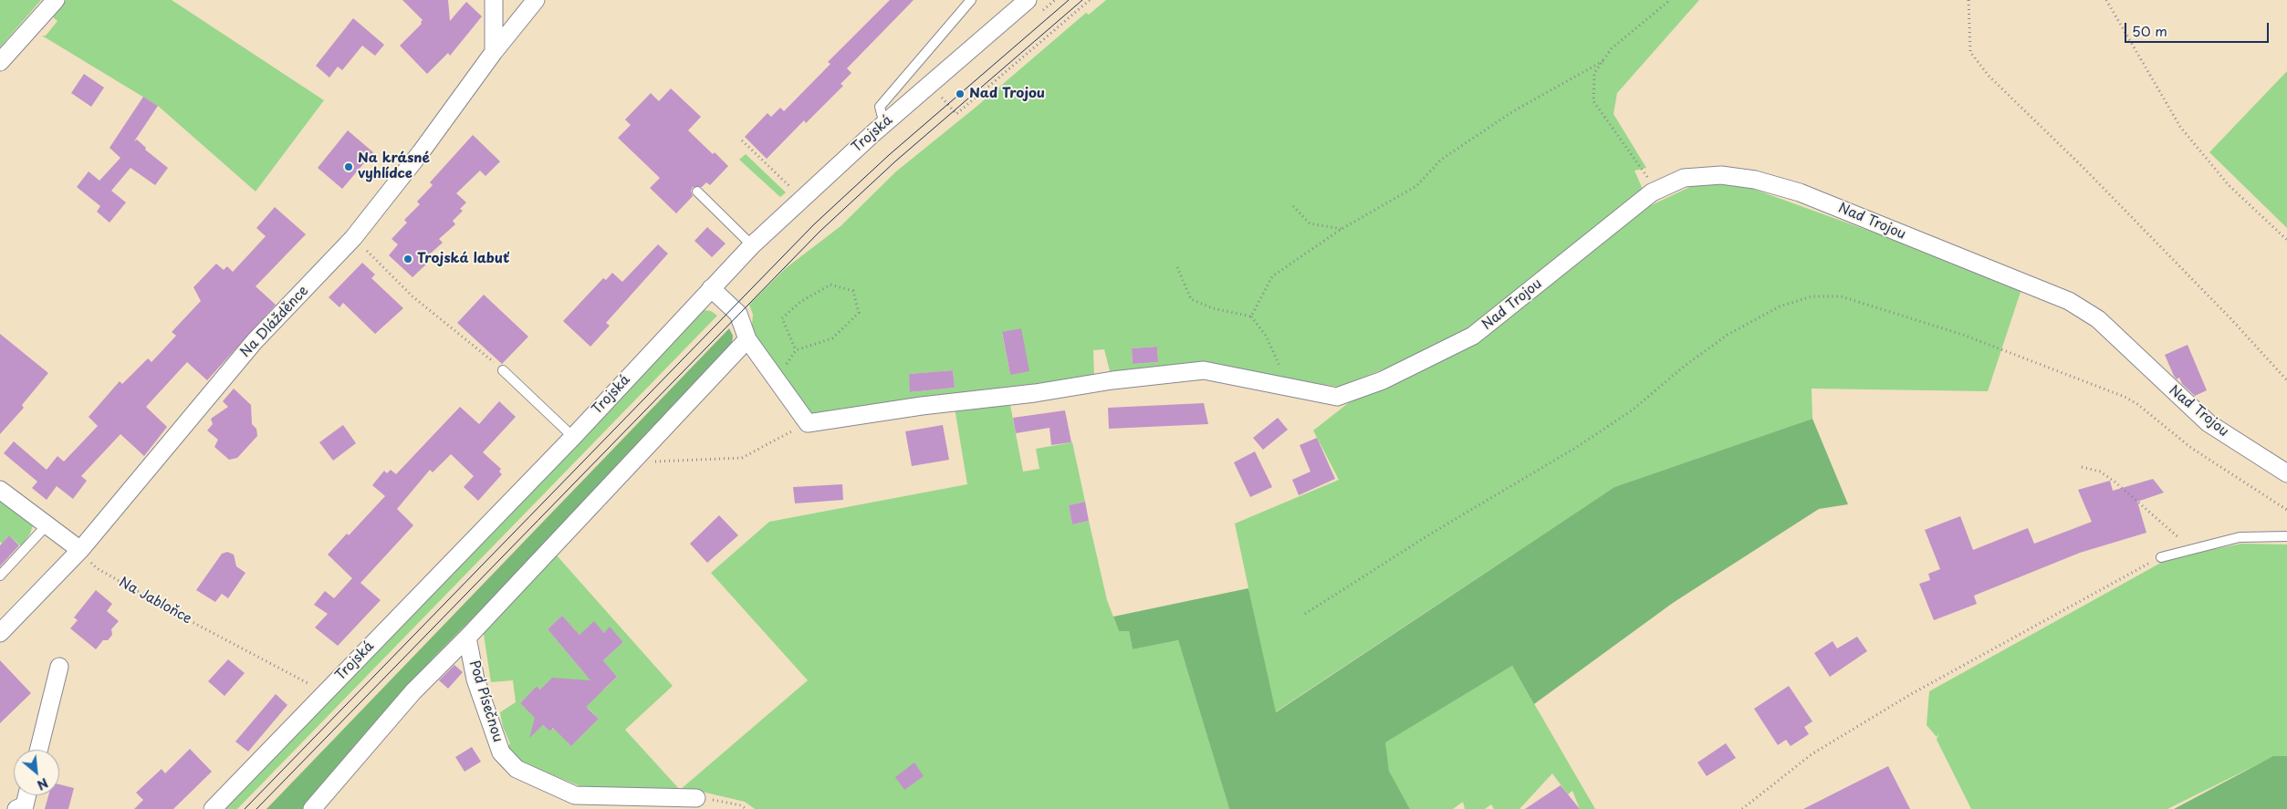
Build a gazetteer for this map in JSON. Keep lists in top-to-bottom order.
{
  "streets": {
    "street": [
      "Trojská",
      "Nad Trojou",
      "Na Dlážděnce",
      "Pod Písečnou"
    ],
    "path": ["Na Jabloňce"]
  },
  "crossings": [
    ["Trojská", "Na Jabloňce"],
    ["Na Dlážděnce", "Na Jabloňce"]
  ],
  "places": ["Nad Trojou", "Na krásné vyhlídce", "Trojská labuť"],
  "scale_bar": "50 m",
  "north": "bottom right"
}
